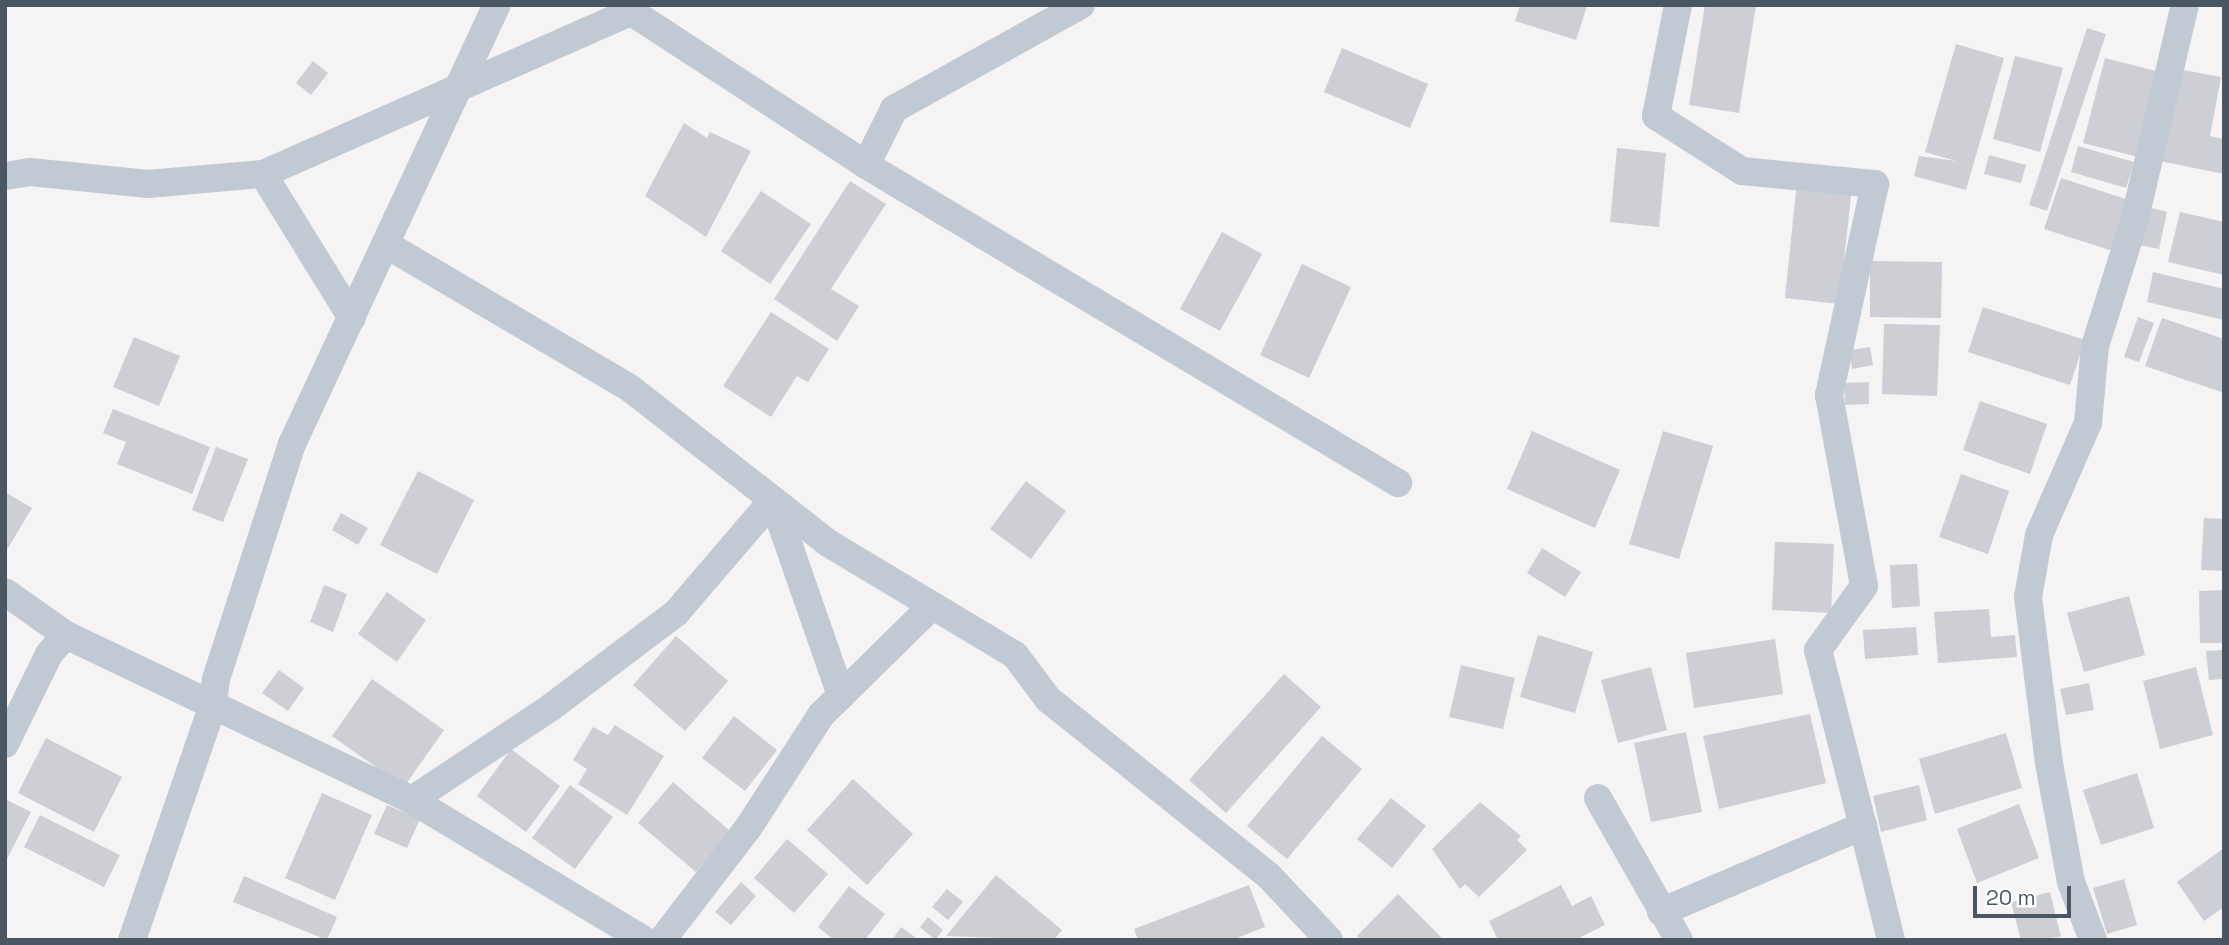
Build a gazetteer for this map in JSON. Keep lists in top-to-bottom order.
{
  "scale_bar": "20 m"
}
